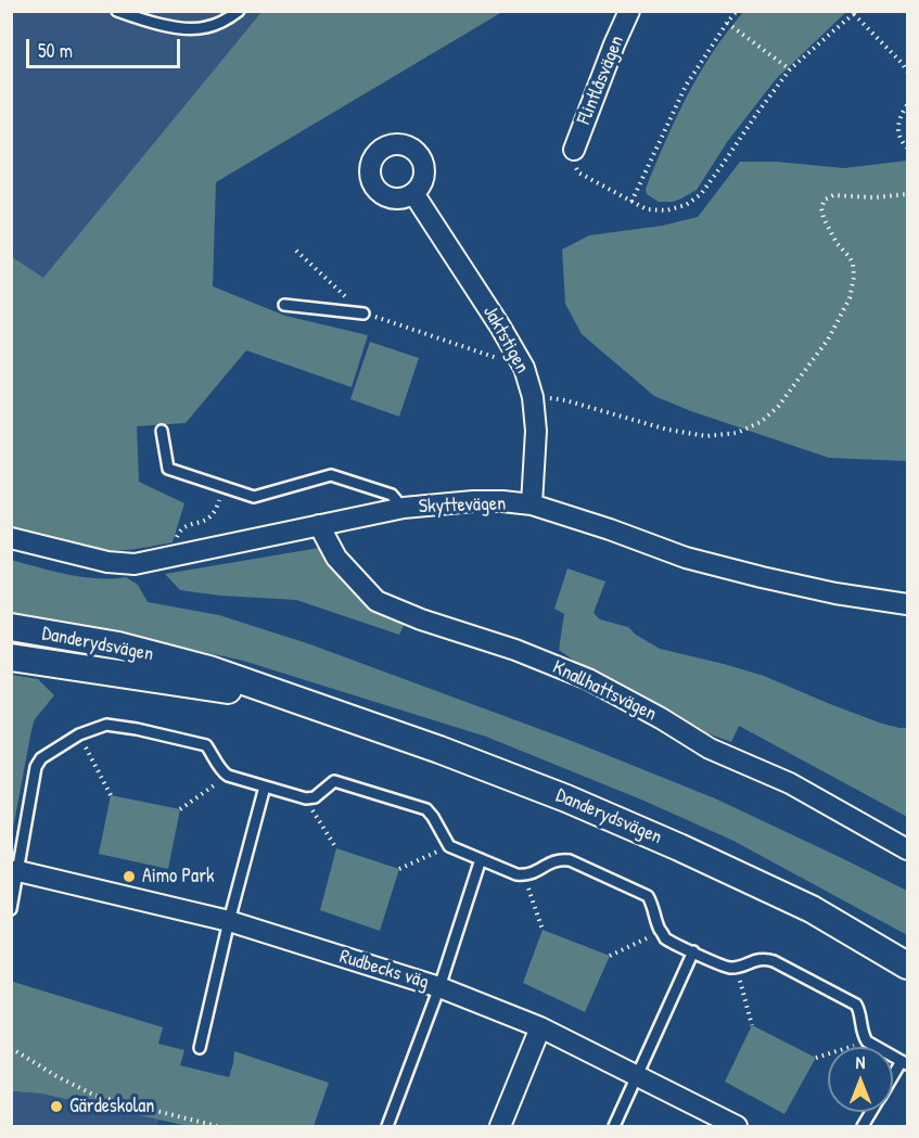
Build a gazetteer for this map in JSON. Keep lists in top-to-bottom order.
{
  "streets": {
    "main road": ["Danderydsvägen"],
    "street": [
      "Flintlåsvägen",
      "Jaktstigen",
      "Skyttevägen",
      "Knallhattsvägen",
      "Rudbecks väg"
    ]
  },
  "crossings": [
    ["Jaktstigen", "Skyttevägen"],
    ["Skyttevägen", "Knallhattsvägen"]
  ],
  "places": ["Aimo Park", "Gärdeskolan"],
  "scale_bar": "50 m",
  "north": "top"
}
